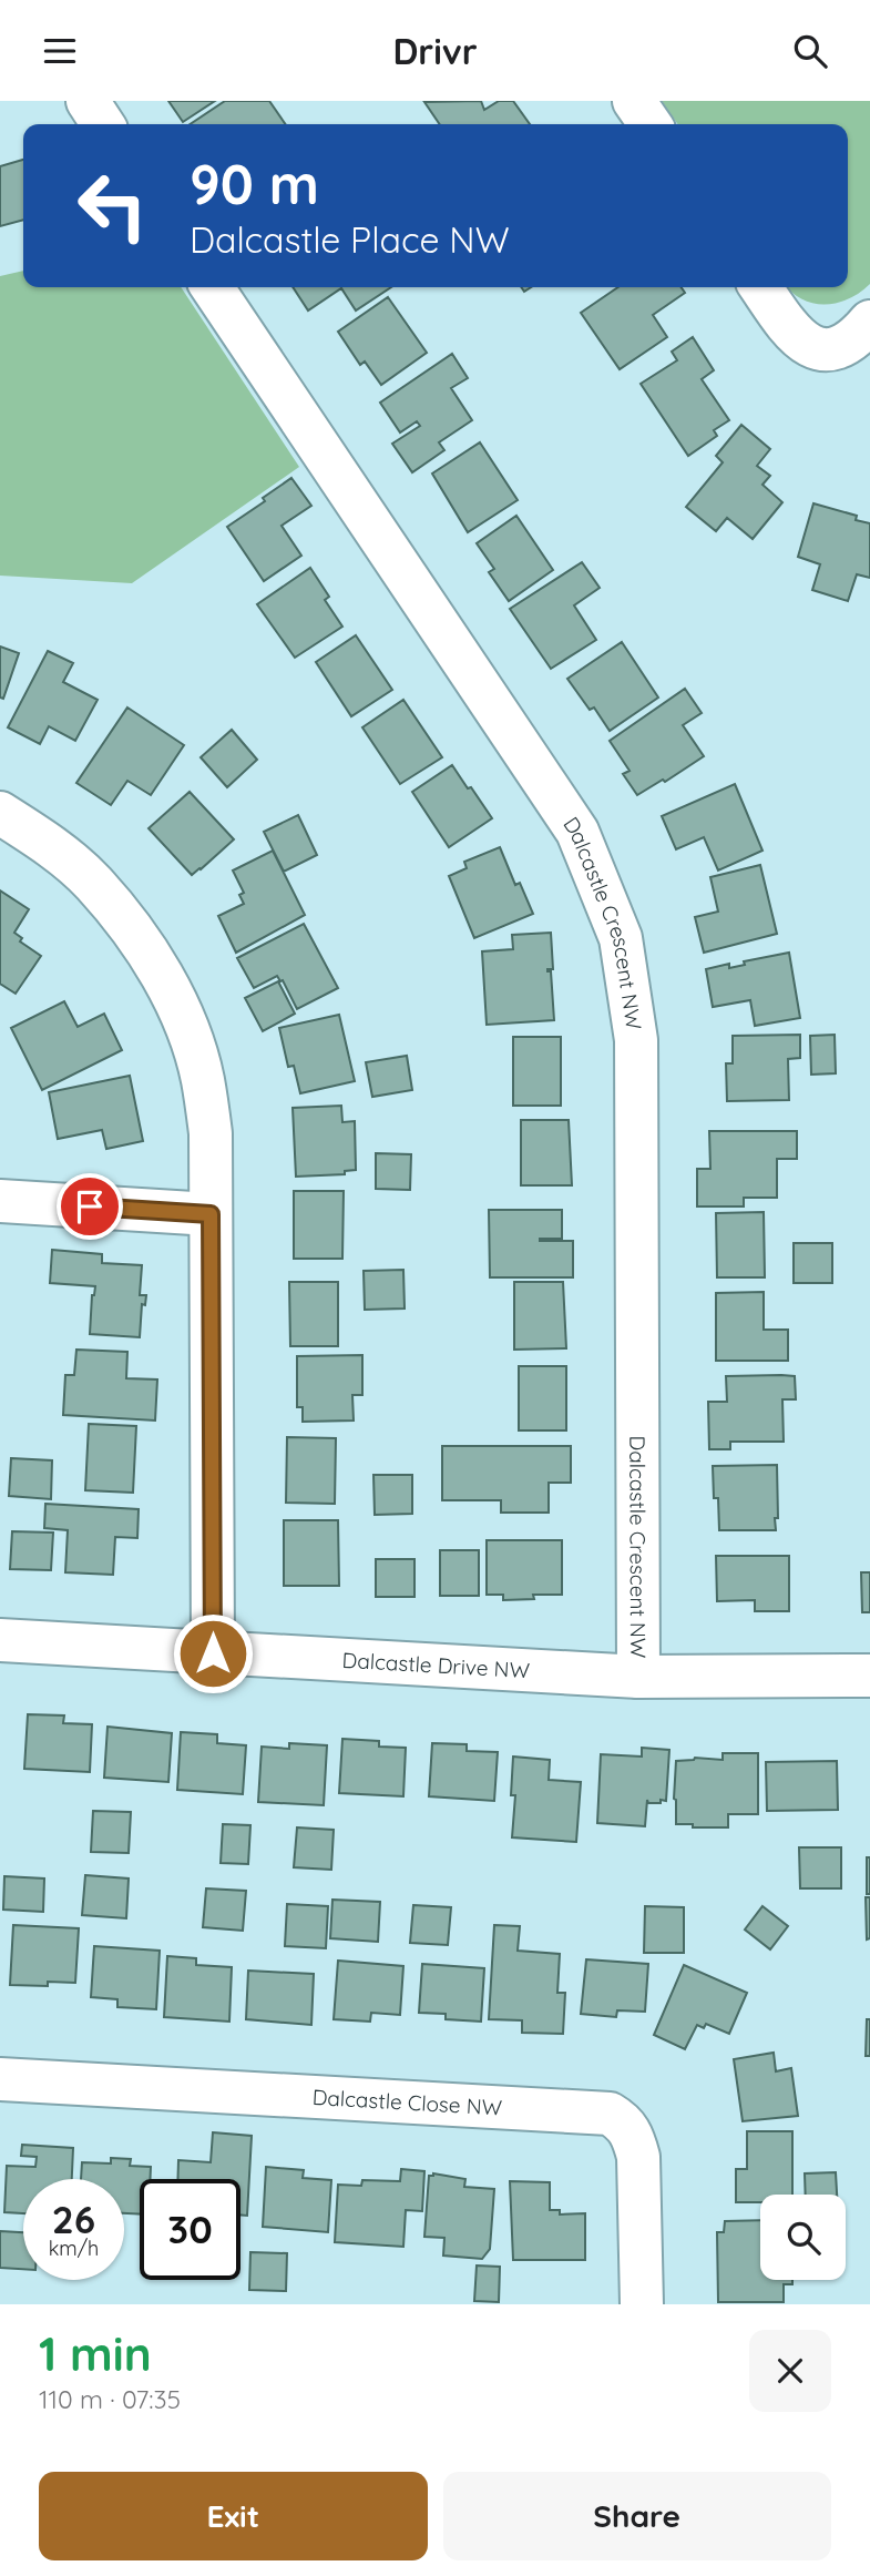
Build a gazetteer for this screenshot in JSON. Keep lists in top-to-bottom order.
{
  "streets": {
    "street": ["Dalcastle Crescent NW", "Dalcastle Drive NW", "Dalcastle Close NW"]
  },
  "crossings": [
    ["Dalcastle Crescent NW", "Dalcastle Drive NW"]
  ],
  "page": {
    "header": "Drivr",
    "turn": ["90 m", "Dalcastle Place NW"],
    "speed": "26 km/h",
    "limit": "30",
    "heading": ["1 min", "110 m · 07:35"],
    "buttons": ["Exit", "Share"]
  }
}
